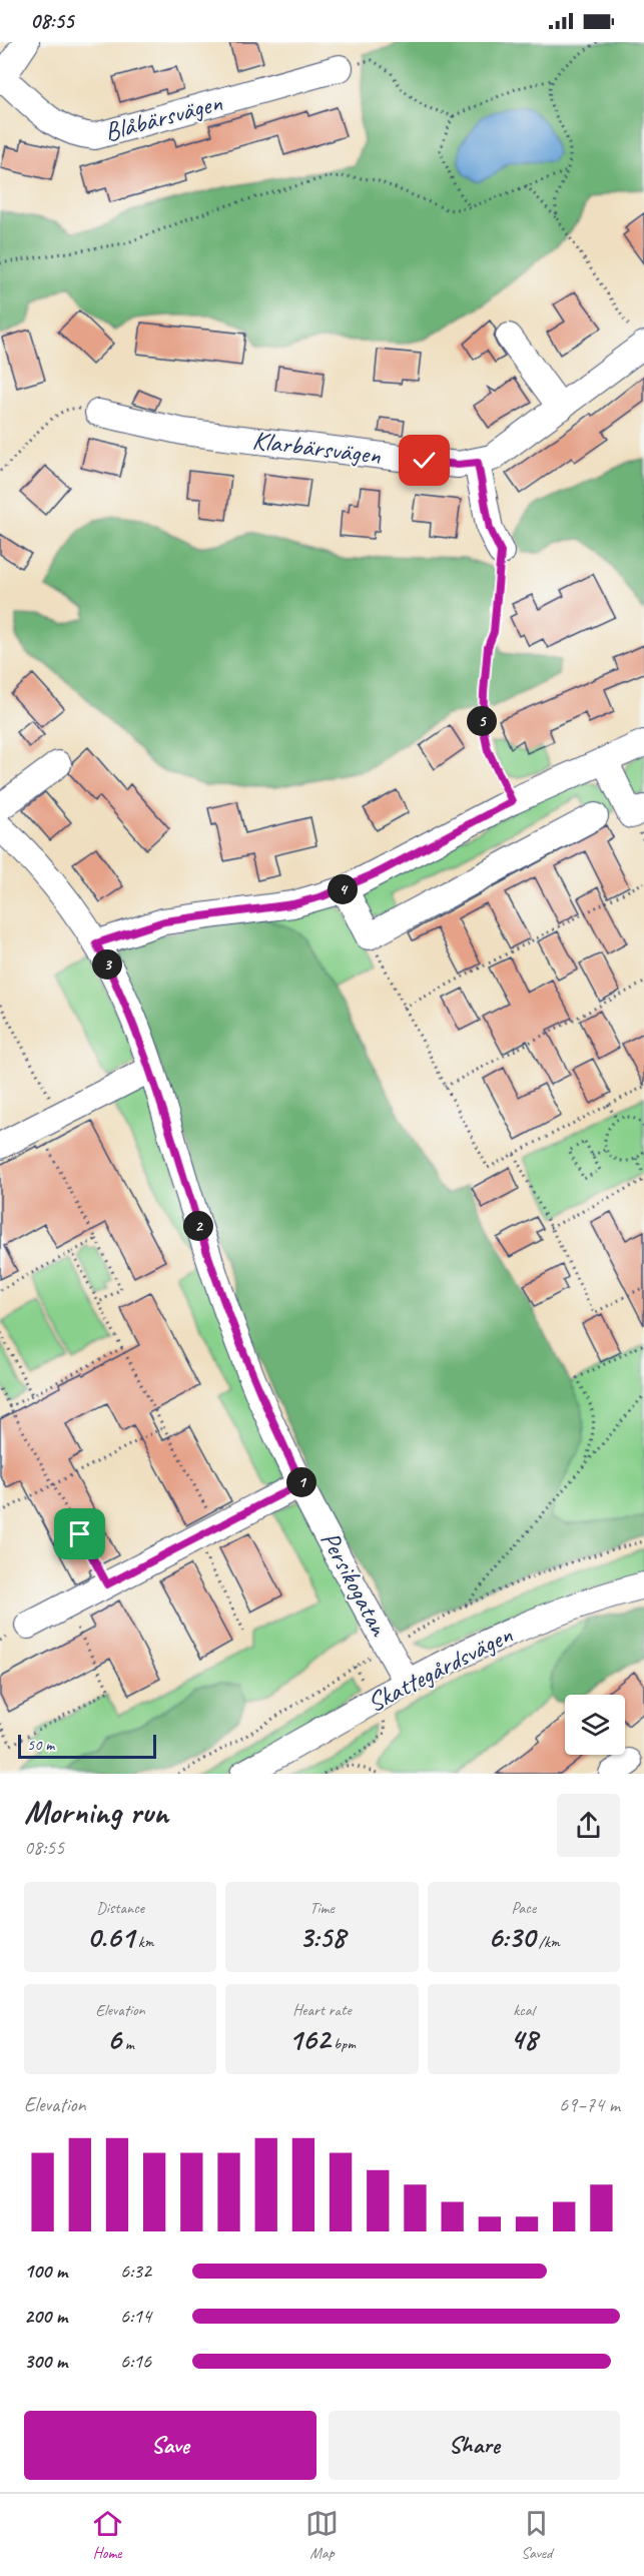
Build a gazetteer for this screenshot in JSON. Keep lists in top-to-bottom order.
{
  "streets": {
    "street": [
      "Blåbärsvägen",
      "Klarbärsvägen",
      "Persikogatan",
      "Skattegårdsvägen"
    ]
  },
  "crossings": [
    ["Persikogatan", "Skattegårdsvägen"]
  ],
  "scale_bar": "50 m",
  "page": {
    "status": "08:55",
    "pins": [
      "5",
      "4",
      "3",
      "2",
      "1"
    ],
    "scale": "50 m",
    "heading": ["Morning run", "08:55"],
    "stats": [
      ["Distance", "0.61 km"],
      ["Time", "3:58"],
      ["Pace", "6:30 /km"],
      ["Elevation", "6 m"],
      ["Heart rate", "162 bpm"],
      ["kcal", "48"]
    ],
    "chart": ["Elevation", "69–74 m"],
    "list": [
      {
        "name": "100 m",
        "note": "6:32"
      },
      {
        "name": "200 m",
        "note": "6:14"
      },
      {
        "name": "300 m",
        "note": "6:16"
      }
    ],
    "buttons": ["Save", "Share"],
    "tabs": ["Home", "Map", "Saved"]
  }
}
